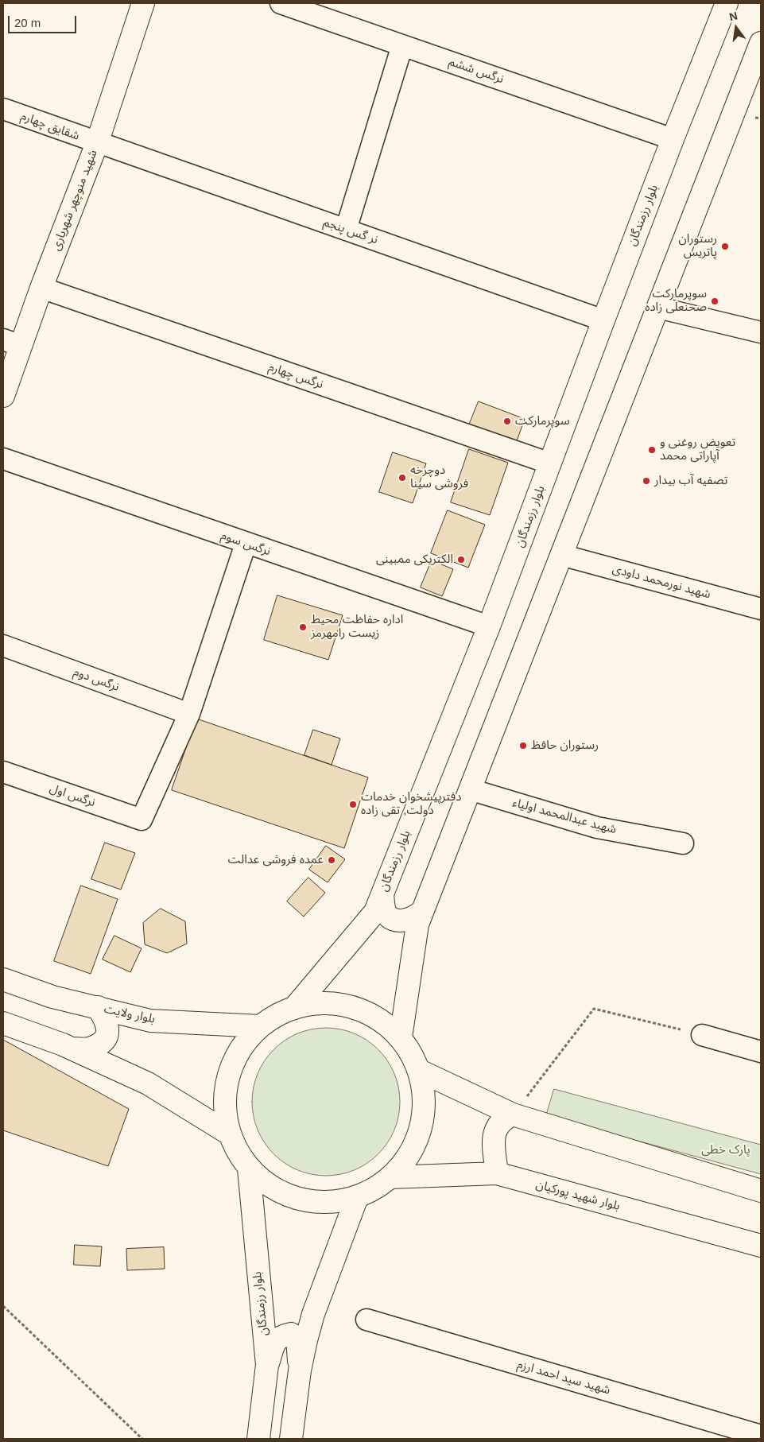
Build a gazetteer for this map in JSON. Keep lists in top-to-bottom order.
{
  "streets": {
    "main road": [
      "شهید منوچهر شهریاری",
      "بلوار رزمندگان",
      "بلوار ولایت",
      "بلوار شهید پورکیان"
    ],
    "street": [
      "نرگس ششم",
      "شقایق چهارم",
      "نر گس پنجم",
      "نرگس چهارم",
      "نرگس سوم",
      "شهید نورمحمد داودی",
      "نرگس دوم",
      "نرگس اول",
      "شهید عبدالمحمد اولیاء",
      "شهید سید احمد ارزم"
    ]
  },
  "crossings": [
    ["نرگس ششم", "بلوار رزمندگان"],
    ["شقایق چهارم", "شهید منوچهر شهریاری"],
    ["شقایق چهارم", "نر گس پنجم"],
    ["شهید منوچهر شهریاری", "نر گس پنجم"],
    ["شهید منوچهر شهریاری", "نرگس چهارم"],
    ["بلوار رزمندگان", "نر گس پنجم"],
    ["بلوار رزمندگان", "نرگس چهارم"],
    ["بلوار رزمندگان", "نرگس سوم"],
    ["نرگس دوم", "نرگس اول"]
  ],
  "parks": ["پارک خطی"],
  "places": [
    "رستوران پاتریس",
    "سوپرمارکت صحنعلی زاده",
    "سوپرمارکت",
    "تعویض روغنی و آپاراتی محمد",
    "دوچرخه فروشی سینا",
    "تصفیه آب بیدار",
    "الکتریکی ممبینی",
    "اداره حفاظت محیط زیست رامهرمز",
    "رستوران حافظ",
    "دفترپیشخوان خدمات دولت, تقی زاده",
    "عمده فروشی عدالت"
  ],
  "scale_bar": "20 m",
  "north": "top"
}
